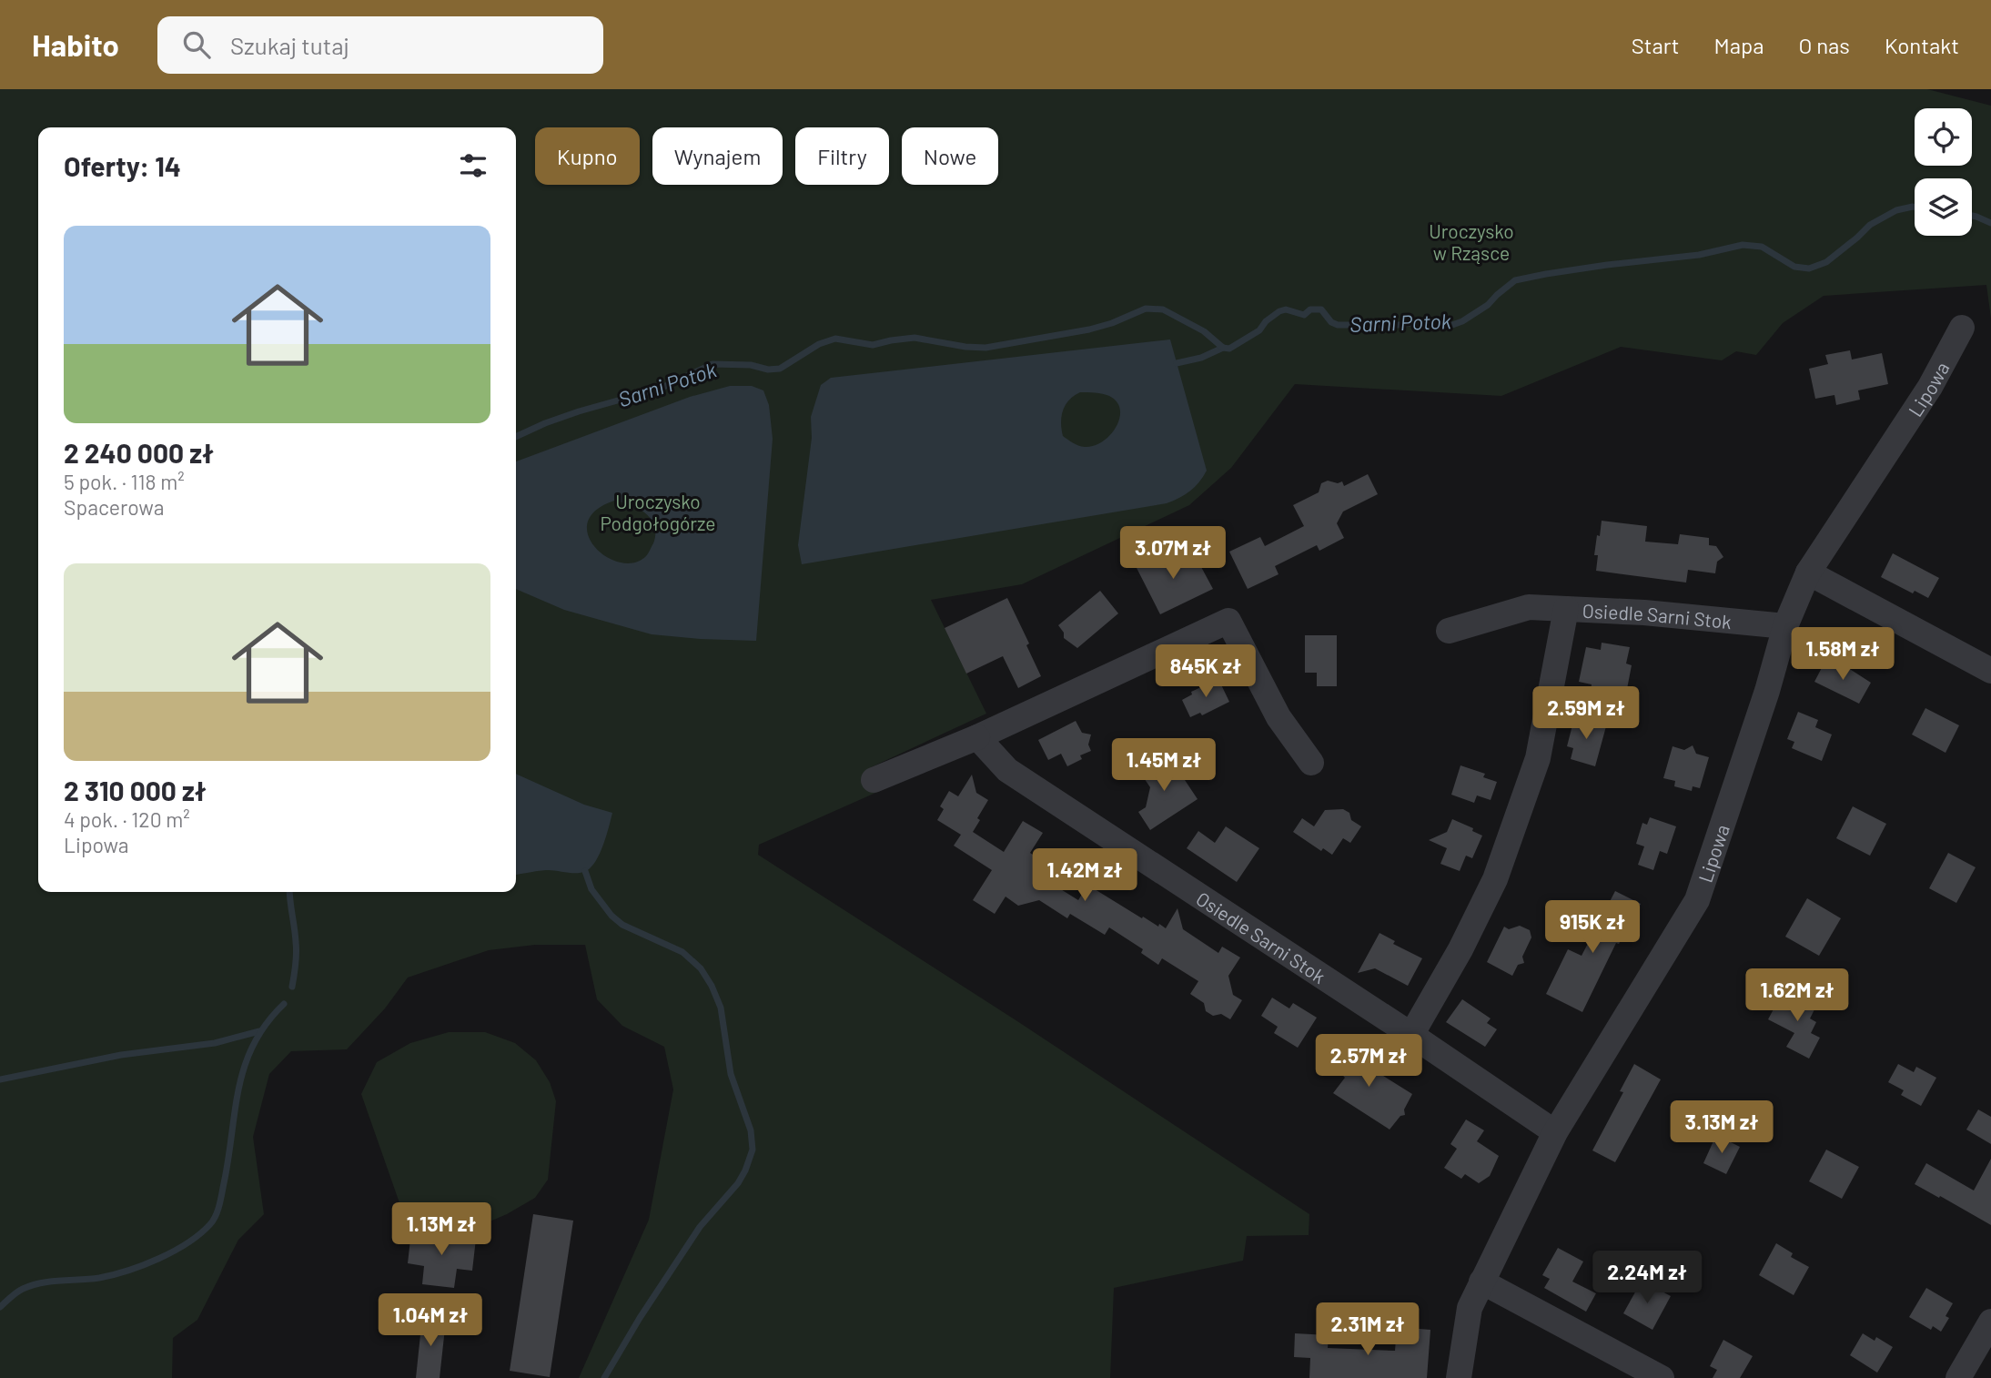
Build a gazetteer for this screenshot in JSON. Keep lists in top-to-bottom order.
{
  "streets": {
    "street": ["Lipowa", "Osiedle Sarni Stok"]
  },
  "crossings": [
    ["Lipowa", "Osiedle Sarni Stok"]
  ],
  "water": ["Sarni Potok"],
  "parks": ["Uroczysko w Rząsce", "Uroczysko Podgołogórze"],
  "page": {
    "header": "Habito",
    "search": "Szukaj tutaj",
    "nav": [
      "Start",
      "Mapa",
      "O nas",
      "Kontakt"
    ],
    "chip": [
      "Kupno",
      "Wynajem",
      "Filtry",
      "Nowe"
    ],
    "heading": "Oferty: 14",
    "list": [
      {
        "name": "2 240 000 zł",
        "note": "5 pok. · 118 m² · Spacerowa"
      },
      {
        "name": "2 310 000 zł",
        "note": "4 pok. · 120 m² · Lipowa"
      }
    ],
    "price": [
      "3.07M zł",
      "1.58M zł",
      "845K zł",
      "2.59M zł",
      "1.45M zł",
      "1.42M zł",
      "915K zł",
      "1.62M zł",
      "2.57M zł",
      "3.13M zł",
      "1.13M zł",
      "2.24M zł",
      "1.04M zł",
      "2.31M zł"
    ]
  }
}
